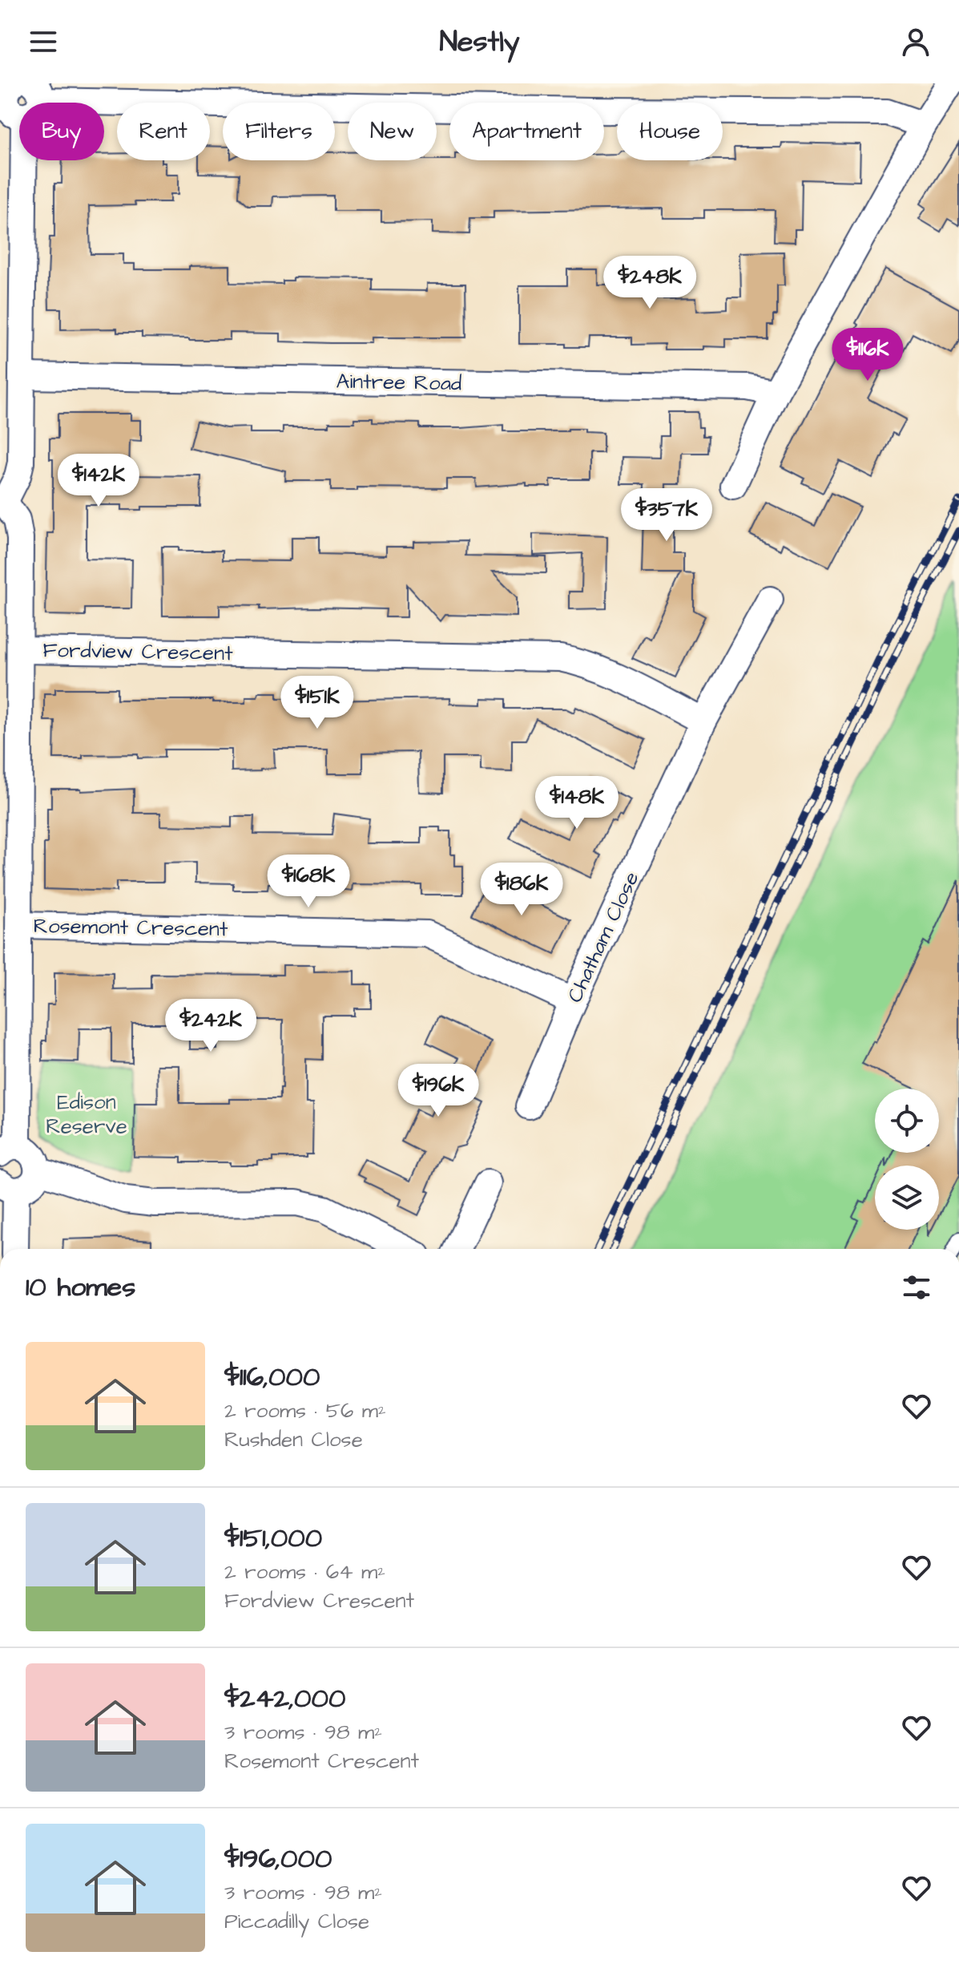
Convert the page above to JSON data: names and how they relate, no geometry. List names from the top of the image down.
{
  "streets": {
    "street": [
      "Aintree Road",
      "Fordview Crescent",
      "Rosemont Crescent",
      "Chatham Close"
    ]
  },
  "crossings": [
    ["Fordview Crescent", "Chatham Close"],
    ["Rosemont Crescent", "Chatham Close"]
  ],
  "parks": ["Edison Reserve"],
  "page": {
    "header": "Nestly",
    "chip": [
      "Buy",
      "Rent",
      "Filters",
      "New",
      "Apartment",
      "House"
    ],
    "price": [
      "$248K",
      "$116K",
      "$142K",
      "$357K",
      "$151K",
      "$148K",
      "$168K",
      "$186K",
      "$242K",
      "$196K"
    ],
    "heading": "10 homes",
    "list": [
      {
        "name": "$116,000",
        "note": "2 rooms · 56 m² · Rushden Close"
      },
      {
        "name": "$151,000",
        "note": "2 rooms · 64 m² · Fordview Crescent"
      },
      {
        "name": "$242,000",
        "note": "3 rooms · 98 m² · Rosemont Crescent"
      },
      {
        "name": "$196,000",
        "note": "3 rooms · 98 m² · Piccadilly Close"
      }
    ]
  }
}
